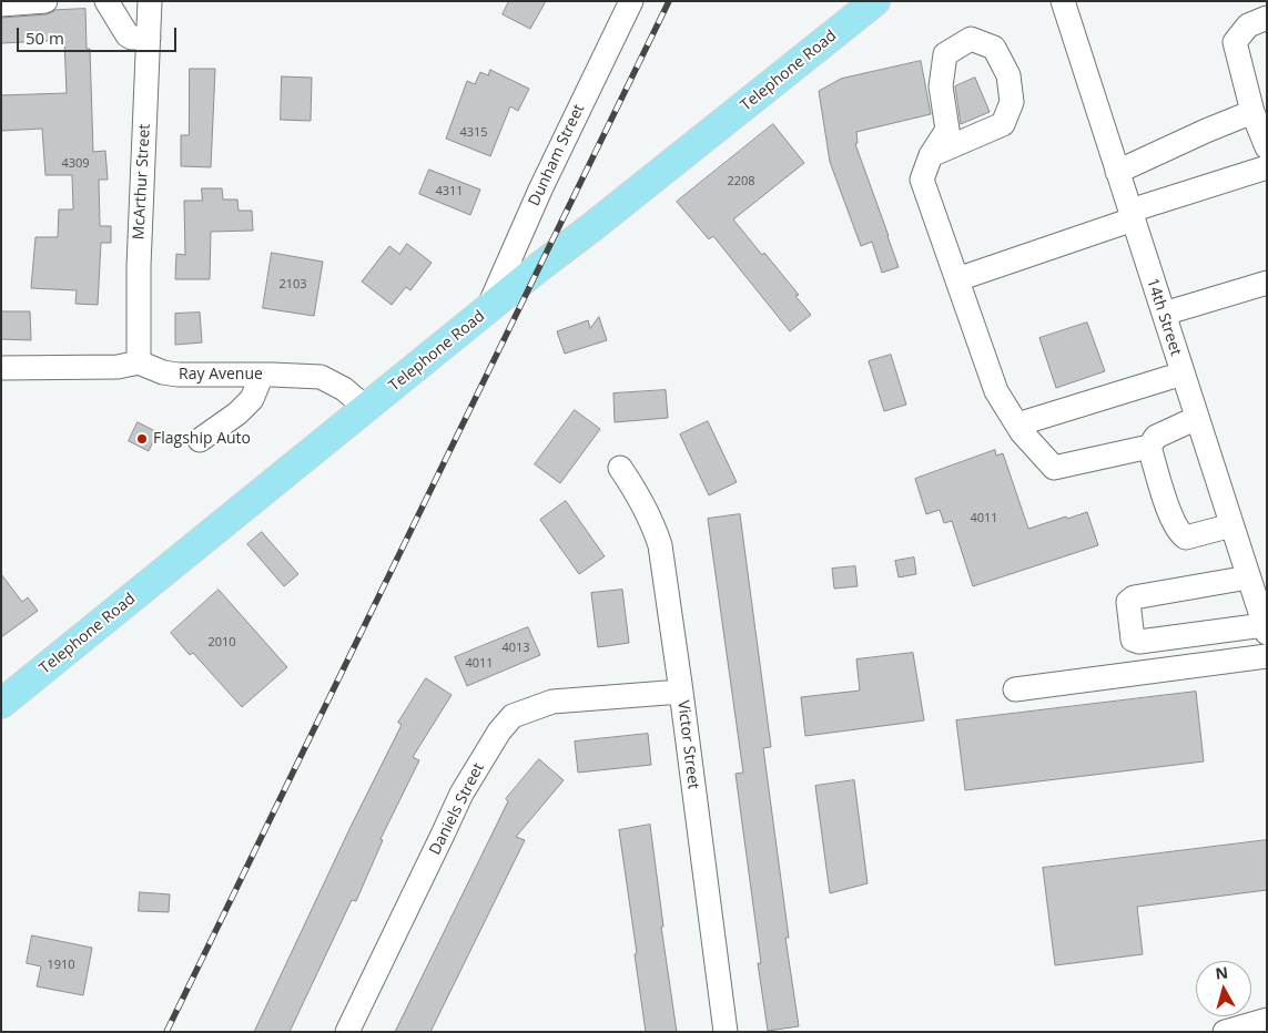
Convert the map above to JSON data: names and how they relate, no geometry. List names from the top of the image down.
{
  "streets": {
    "main road": ["Telephone Road"],
    "street": [
      "Dunham Street",
      "McArthur Street",
      "14th Street",
      "Ray Avenue",
      "Victor Street",
      "Daniels Street"
    ]
  },
  "crossings": [
    ["Telephone Road", "Dunham Street"],
    ["Telephone Road", "Ray Avenue"],
    ["McArthur Street", "Ray Avenue"],
    ["Victor Street", "Daniels Street"]
  ],
  "places": ["Flagship Auto"],
  "house_numbers": [
    "4315",
    "4309",
    "2208",
    "4311",
    "2103",
    "4011",
    "2010",
    "4013",
    "4011",
    "1910"
  ],
  "scale_bar": "50 m",
  "north": "top"
}
